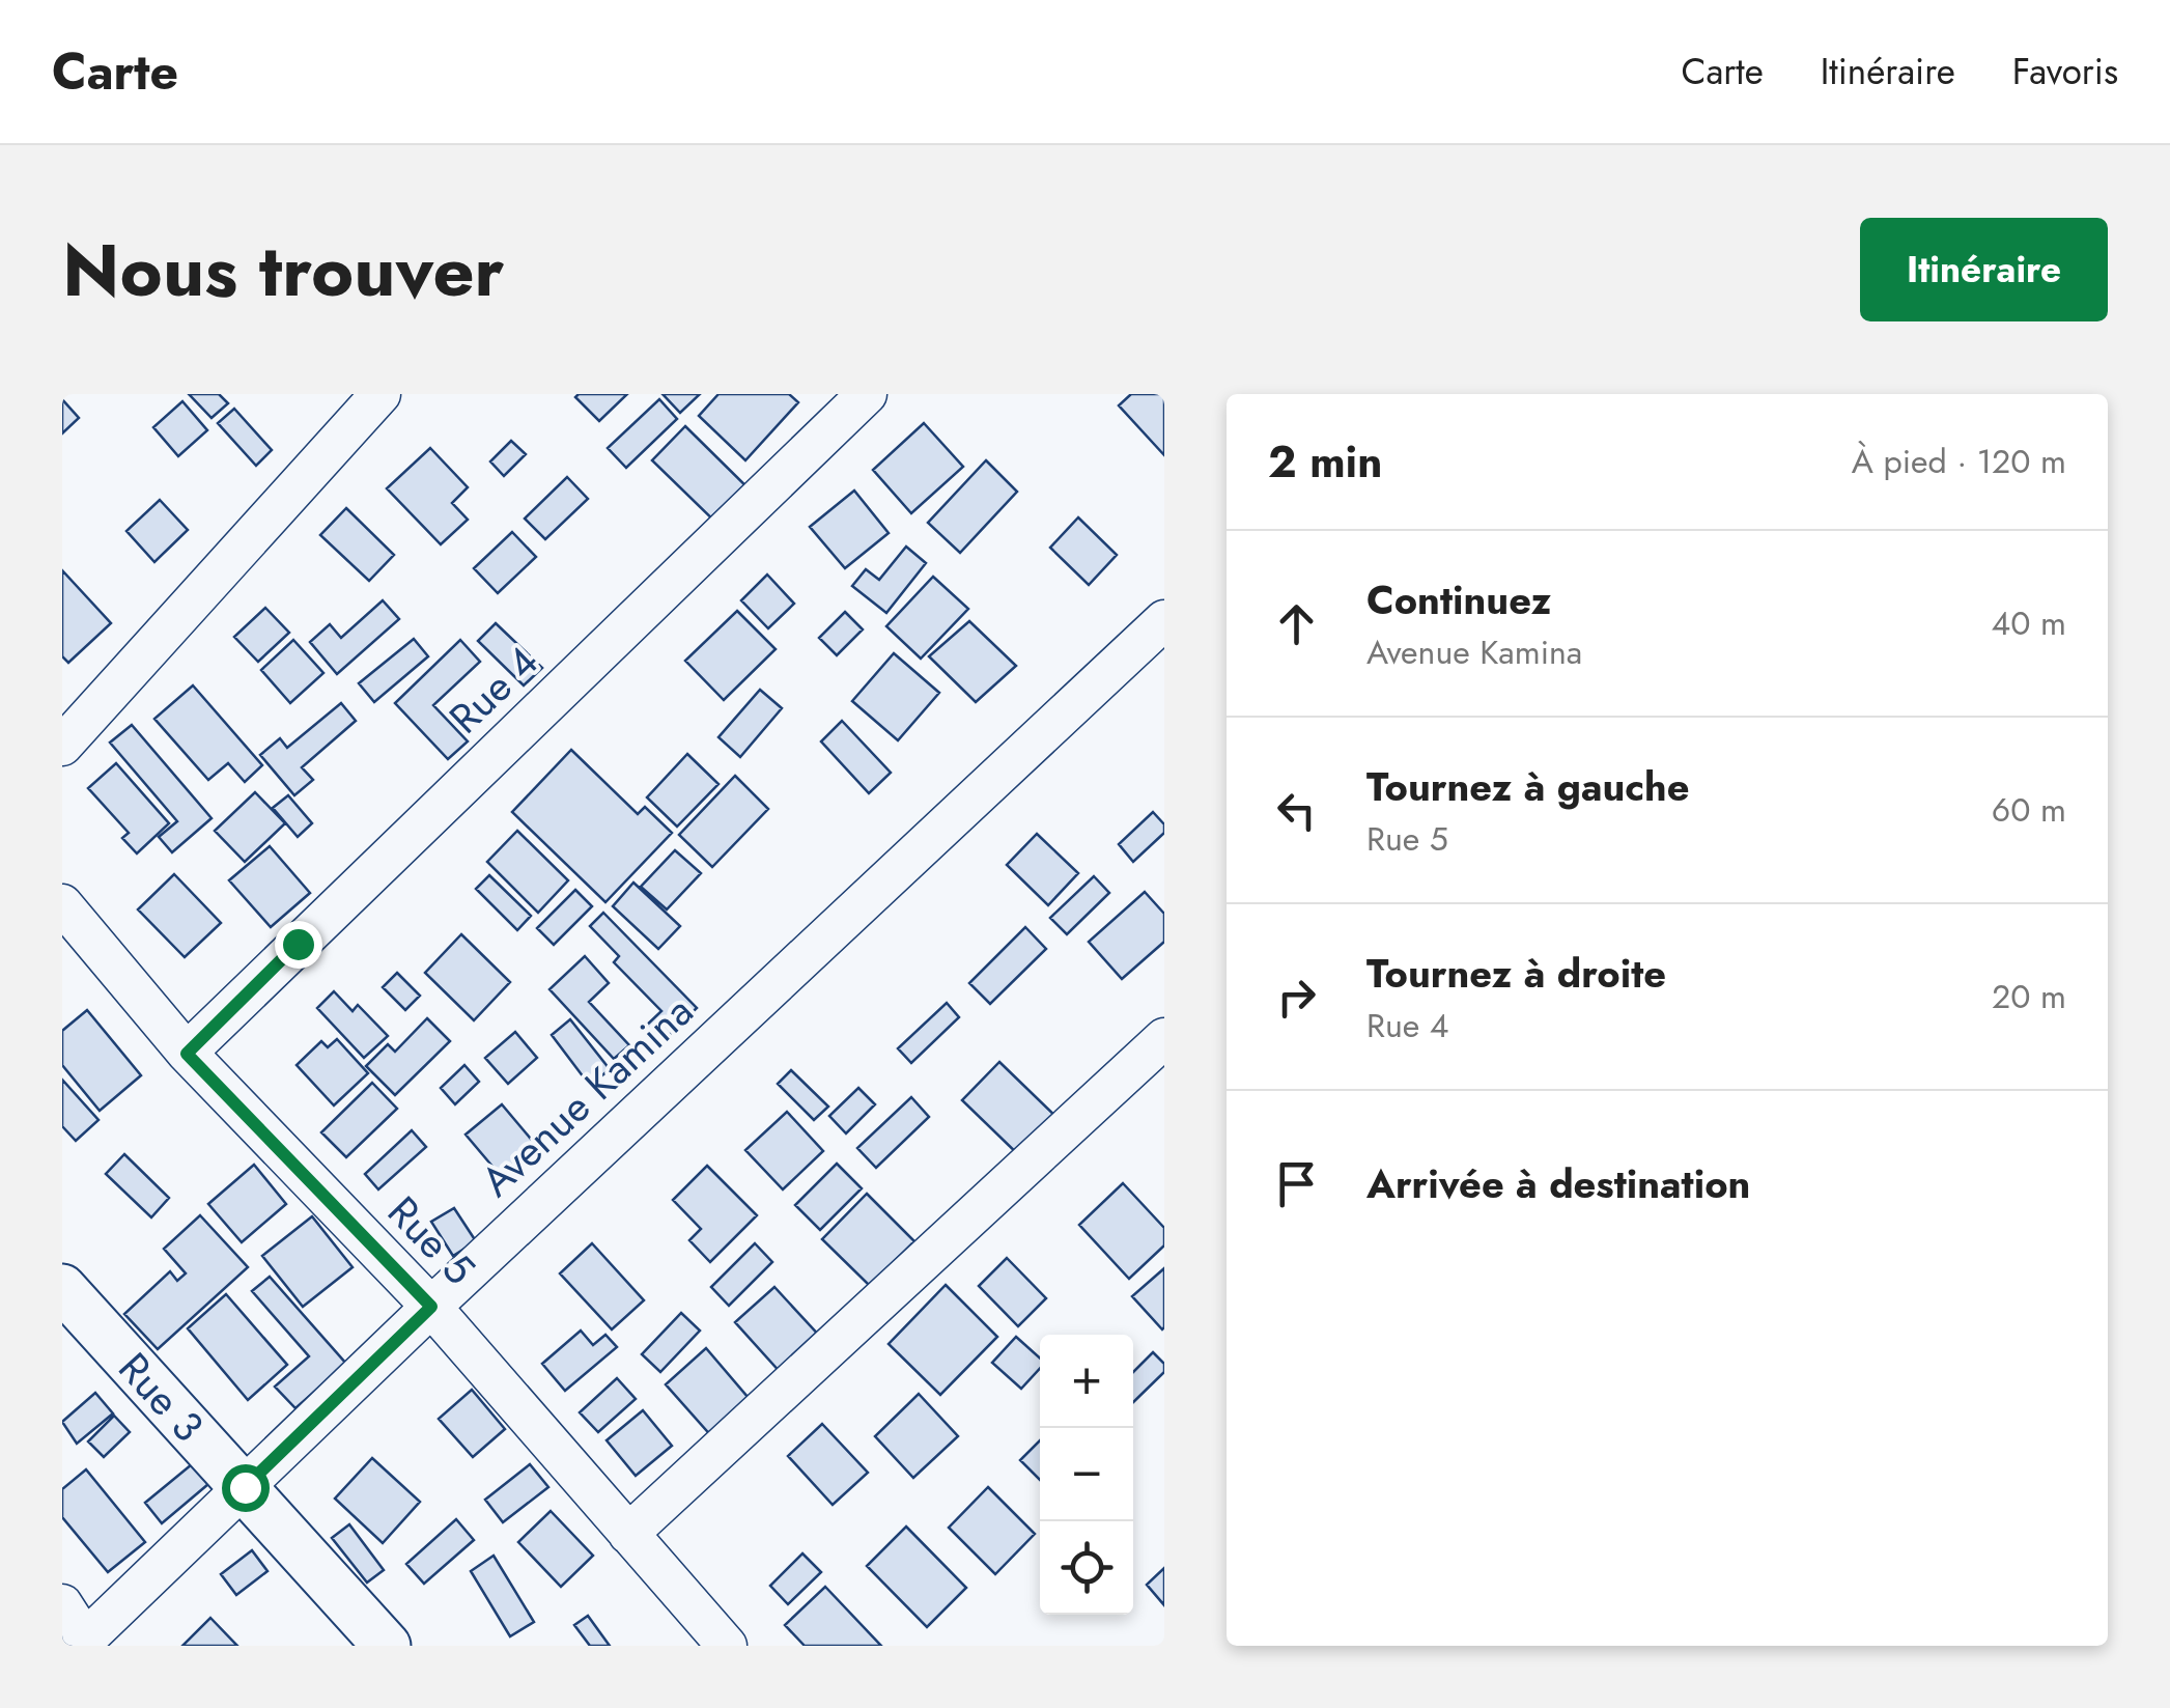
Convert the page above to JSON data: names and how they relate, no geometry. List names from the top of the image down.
{
  "streets": {
    "street": [
      "Rue 4",
      "Avenue Kamina",
      "Rue 5",
      "Rue 3"
    ]
  },
  "crossings": [
    ["Rue 4", "Rue 5"],
    ["Avenue Kamina", "Rue 5"],
    ["Avenue Kamina", "Rue 3"]
  ],
  "page": {
    "header": "Carte",
    "nav": ["Carte", "Itinéraire", "Favoris"],
    "title": "Nous trouver",
    "buttons": "Itinéraire",
    "heading": ["2 min", "À pied · 120 m"],
    "list": [
      ["Continuez", "Avenue Kamina", "40 m"],
      ["Tournez à gauche", "Rue 5", "60 m"],
      ["Tournez à droite", "Rue 4", "20 m"],
      "Arrivée à destination"
    ],
    "map_buttons": ["+", "−"]
  }
}
